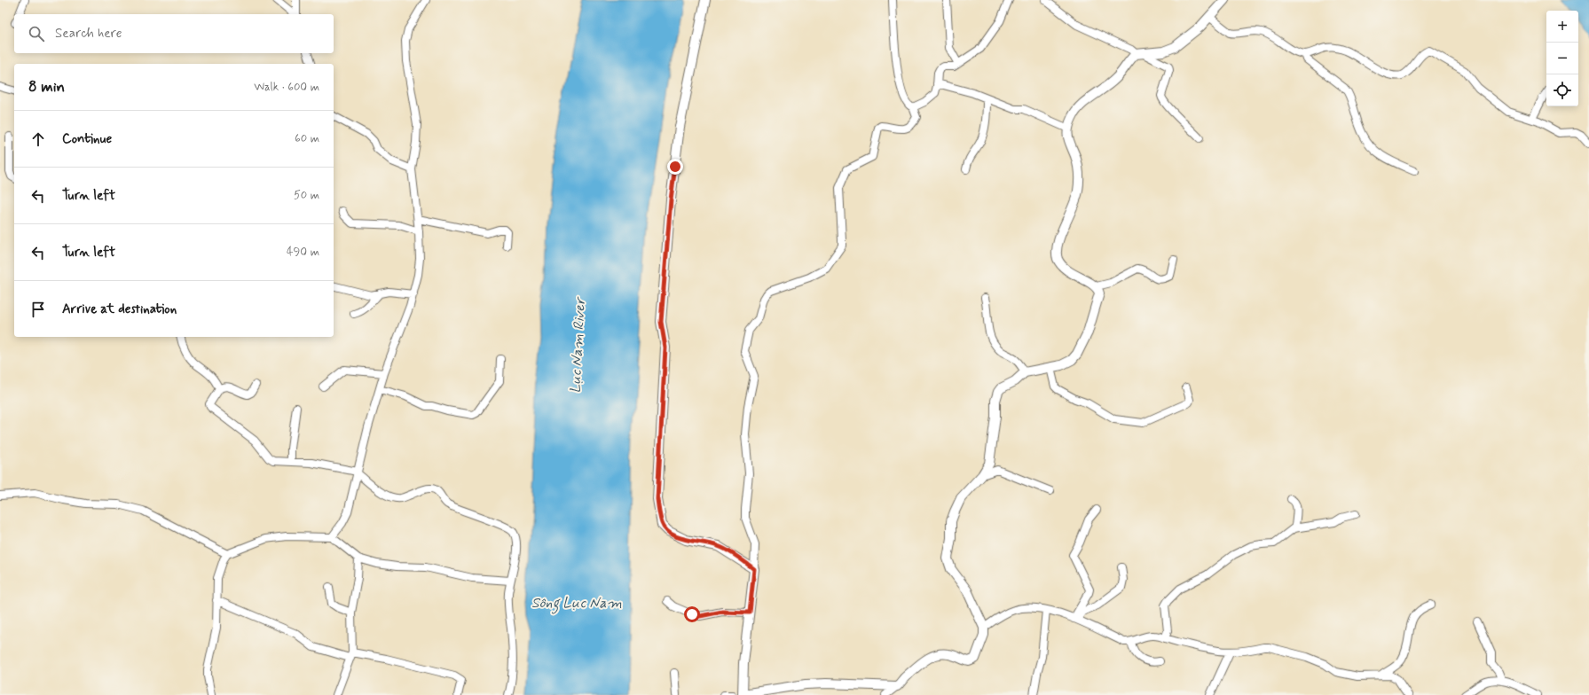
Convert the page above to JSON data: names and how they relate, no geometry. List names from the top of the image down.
{
  "water": ["Lục Nam River", "Sông Lục Nam"],
  "page": {
    "map_buttons": ["+", "−"],
    "search": "Search here",
    "heading": ["8 min", "Walk · 600 m"],
    "list": [
      ["Continue", "60 m"],
      ["Turn left", "50 m"],
      ["Turn left", "490 m"],
      "Arrive at destination"
    ]
  }
}
